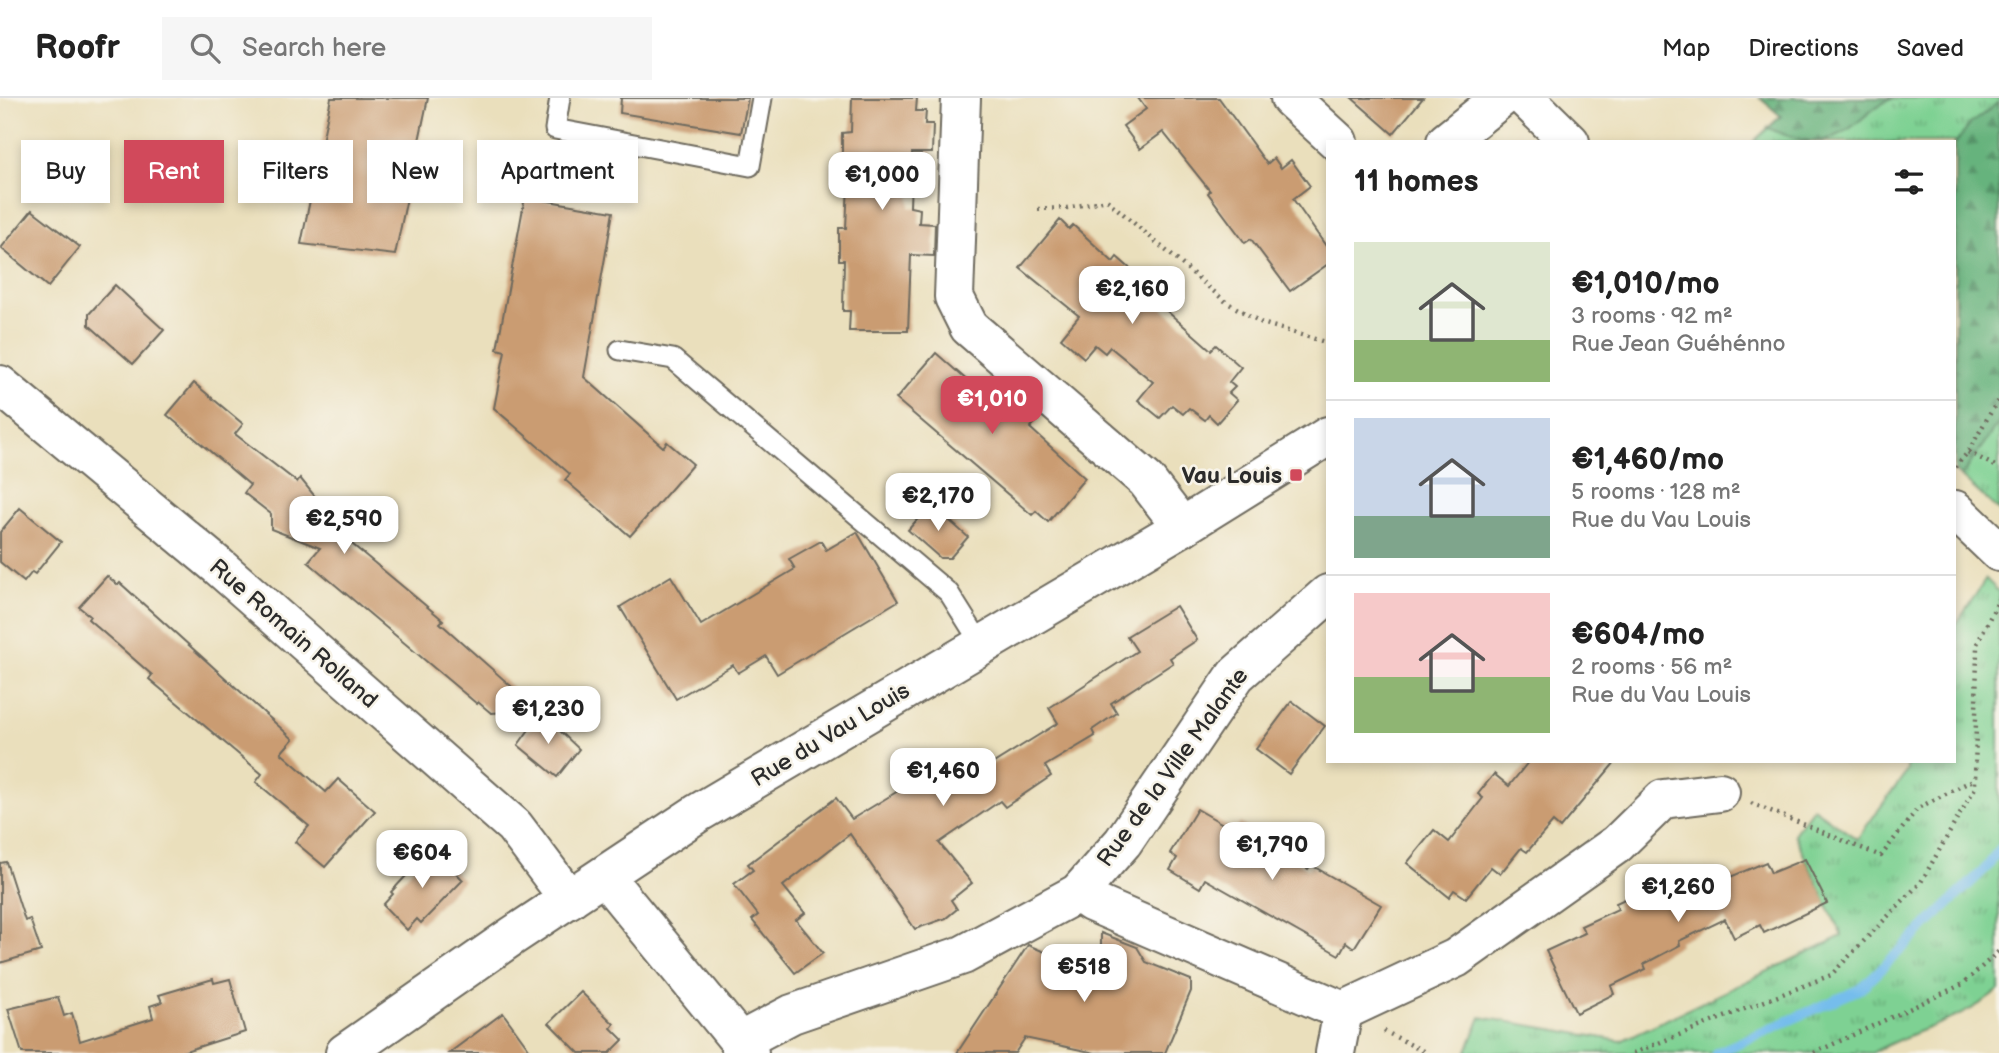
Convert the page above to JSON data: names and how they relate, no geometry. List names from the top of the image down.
{
  "streets": {
    "street": ["Rue Romain Rolland", "Rue du Vau Louis", "Rue de la Ville Malante"]
  },
  "crossings": [
    ["Rue Romain Rolland", "Rue du Vau Louis"]
  ],
  "places": {
    "transit": ["Vau Louis"]
  },
  "page": {
    "header": "Roofr",
    "search": "Search here",
    "nav": ["Map", "Directions", "Saved"],
    "chip": [
      "Buy",
      "Rent",
      "Filters",
      "New",
      "Apartment"
    ],
    "heading": "11 homes",
    "price": [
      "€1,000",
      "€2,160",
      "€1,010",
      "€2,170",
      "€2,590",
      "€1,230",
      "€1,460",
      "€1,790",
      "€604",
      "€1,260",
      "€518"
    ],
    "list": [
      {
        "name": "€1,010/mo",
        "note": "3 rooms · 92 m² · Rue Jean Guéhénno"
      },
      {
        "name": "€1,460/mo",
        "note": "5 rooms · 128 m² · Rue du Vau Louis"
      },
      {
        "name": "€604/mo",
        "note": "2 rooms · 56 m² · Rue du Vau Louis"
      }
    ]
  }
}
